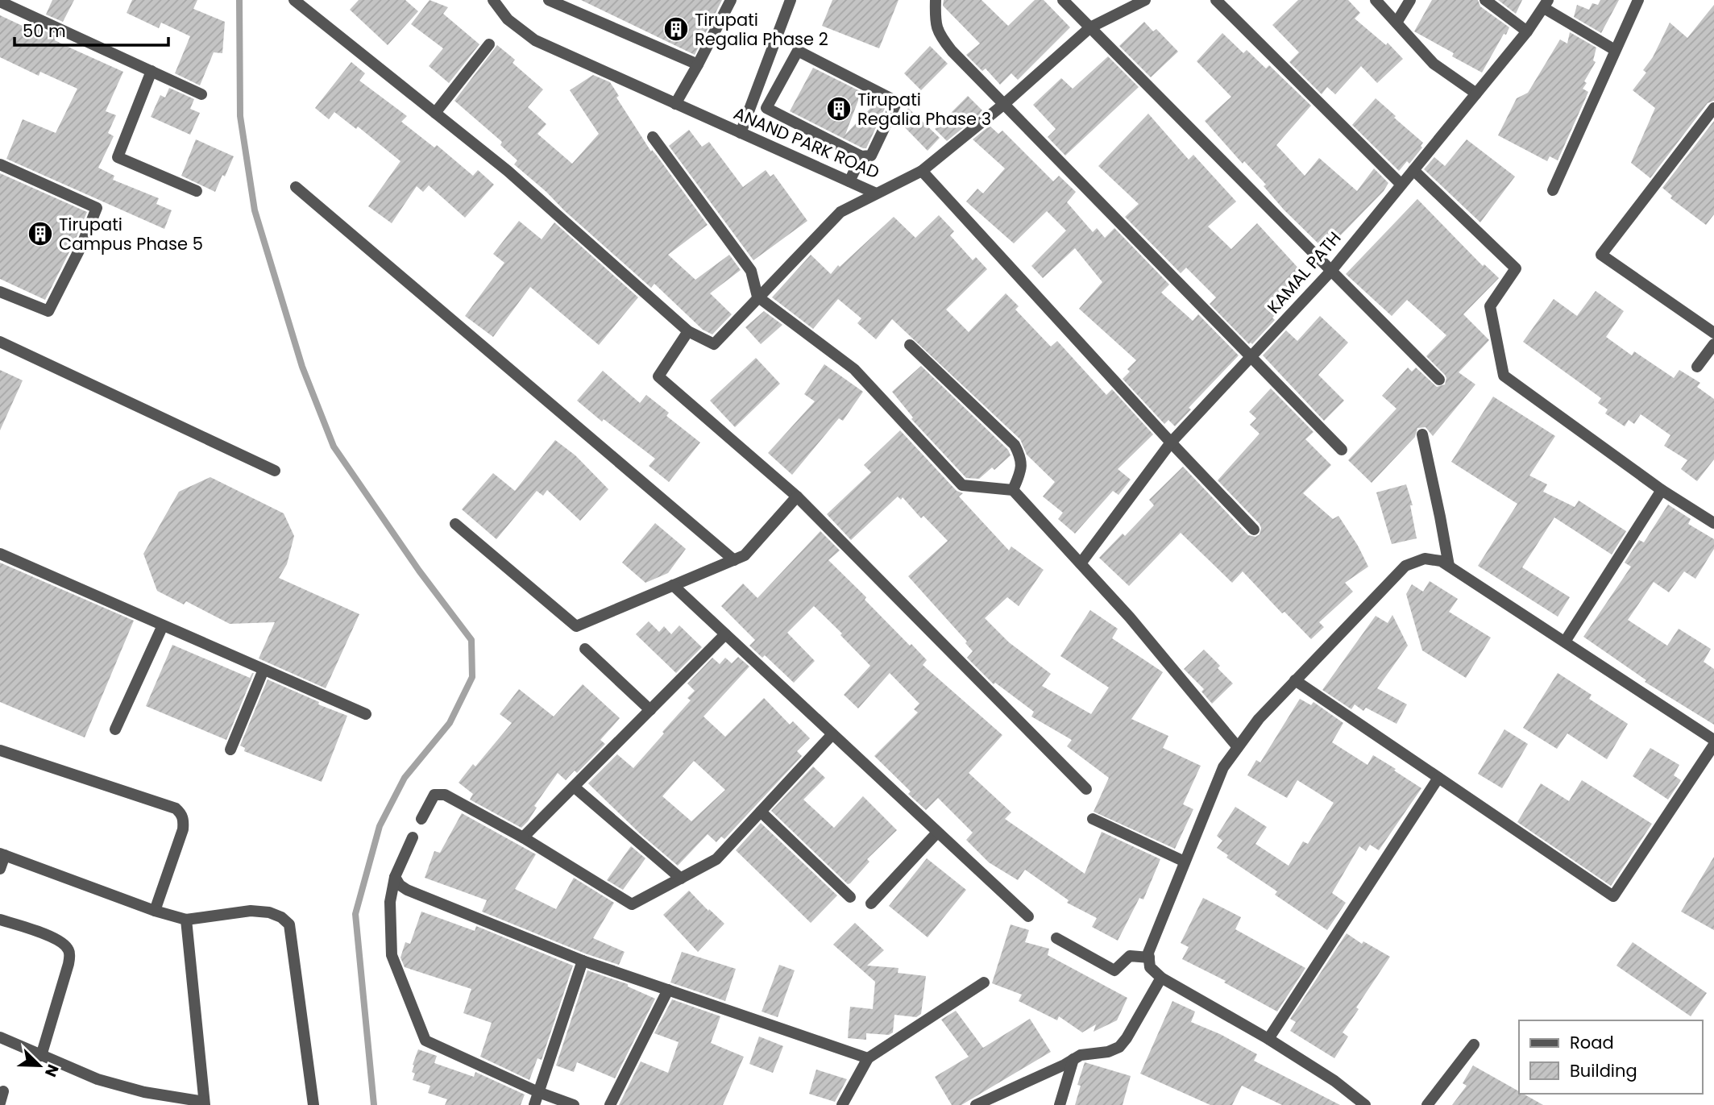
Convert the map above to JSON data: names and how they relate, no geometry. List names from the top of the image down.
{
  "streets": {
    "street": ["ANAND PARK ROAD", "KAMAL PATH"]
  },
  "places": {
    "building": ["Tirupati Regalia Phase 2", "Tirupati Regalia Phase 3", "Tirupati Campus Phase 5"]
  },
  "legend": ["Road", "Building"],
  "scale_bar": "50 m",
  "north": "bottom right"
}
